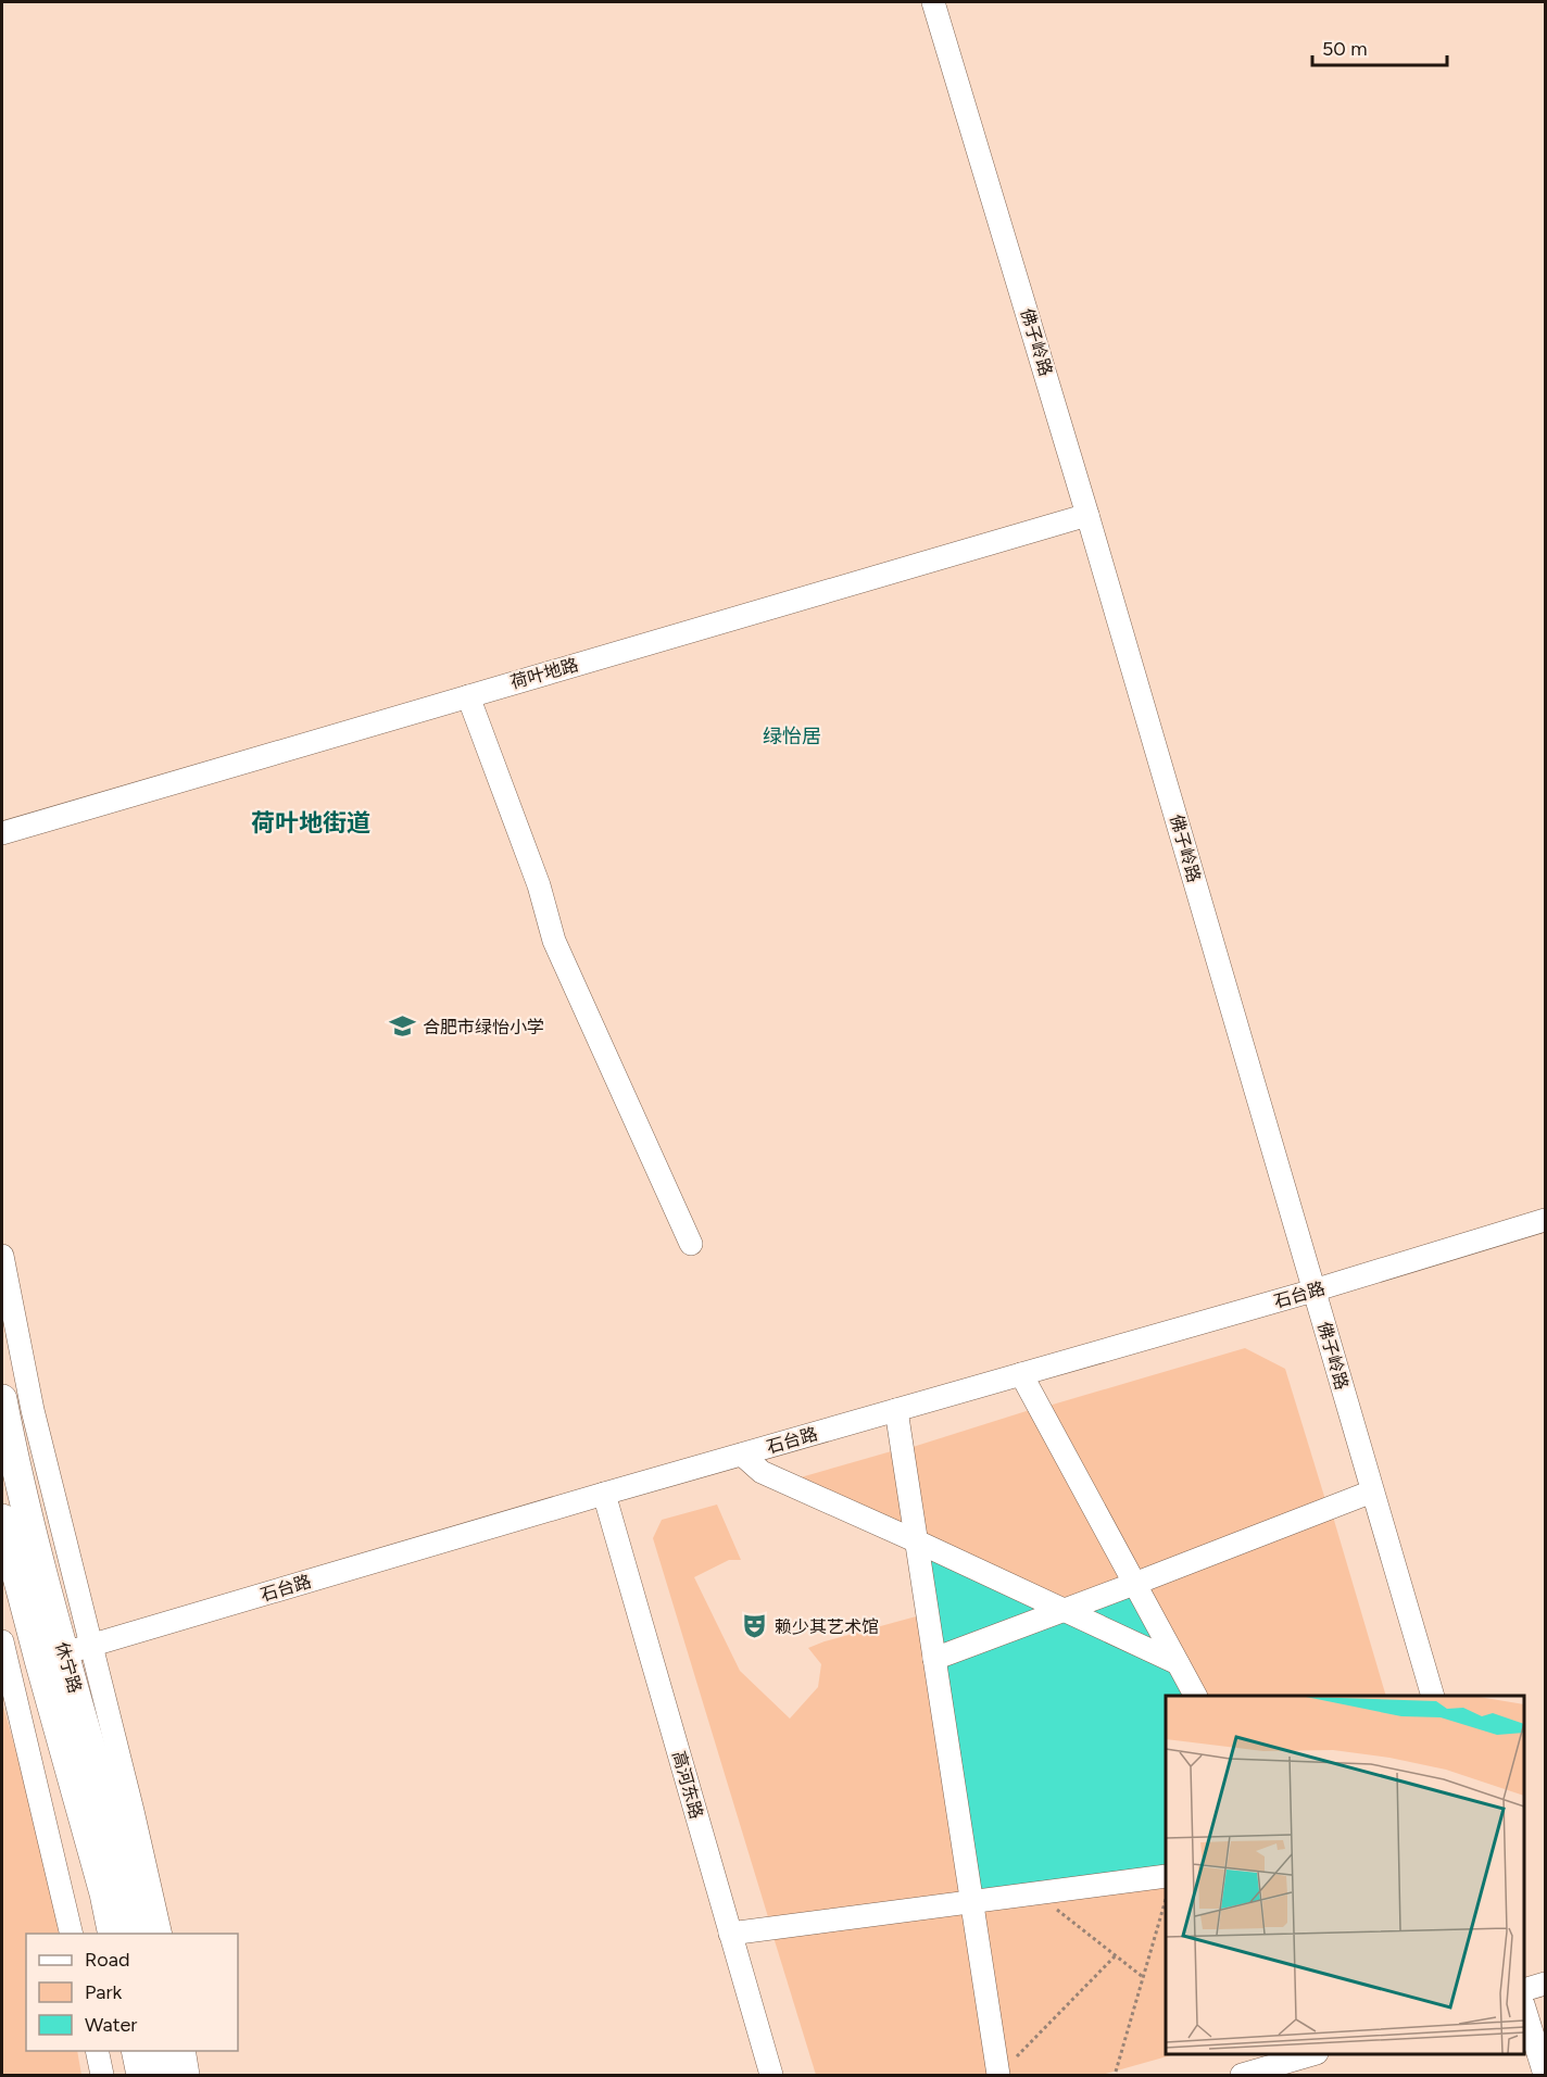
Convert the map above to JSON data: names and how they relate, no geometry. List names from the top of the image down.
{
  "streets": {
    "main road": ["休宁路"],
    "street": [
      "佛子岭路",
      "荷叶地路",
      "石台路",
      "高河东路"
    ]
  },
  "crossings": [
    ["佛子岭路", "荷叶地路"],
    ["佛子岭路", "石台路"],
    ["石台路", "休宁路"],
    ["石台路", "高河东路"]
  ],
  "districts": ["绿怡居", "荷叶地街道"],
  "places": {
    "school or university": ["合肥市绿怡小学"],
    "theatre": ["赖少其艺术馆"]
  },
  "legend": ["Road", "Park", "Water"],
  "scale_bar": "50 m"
}
